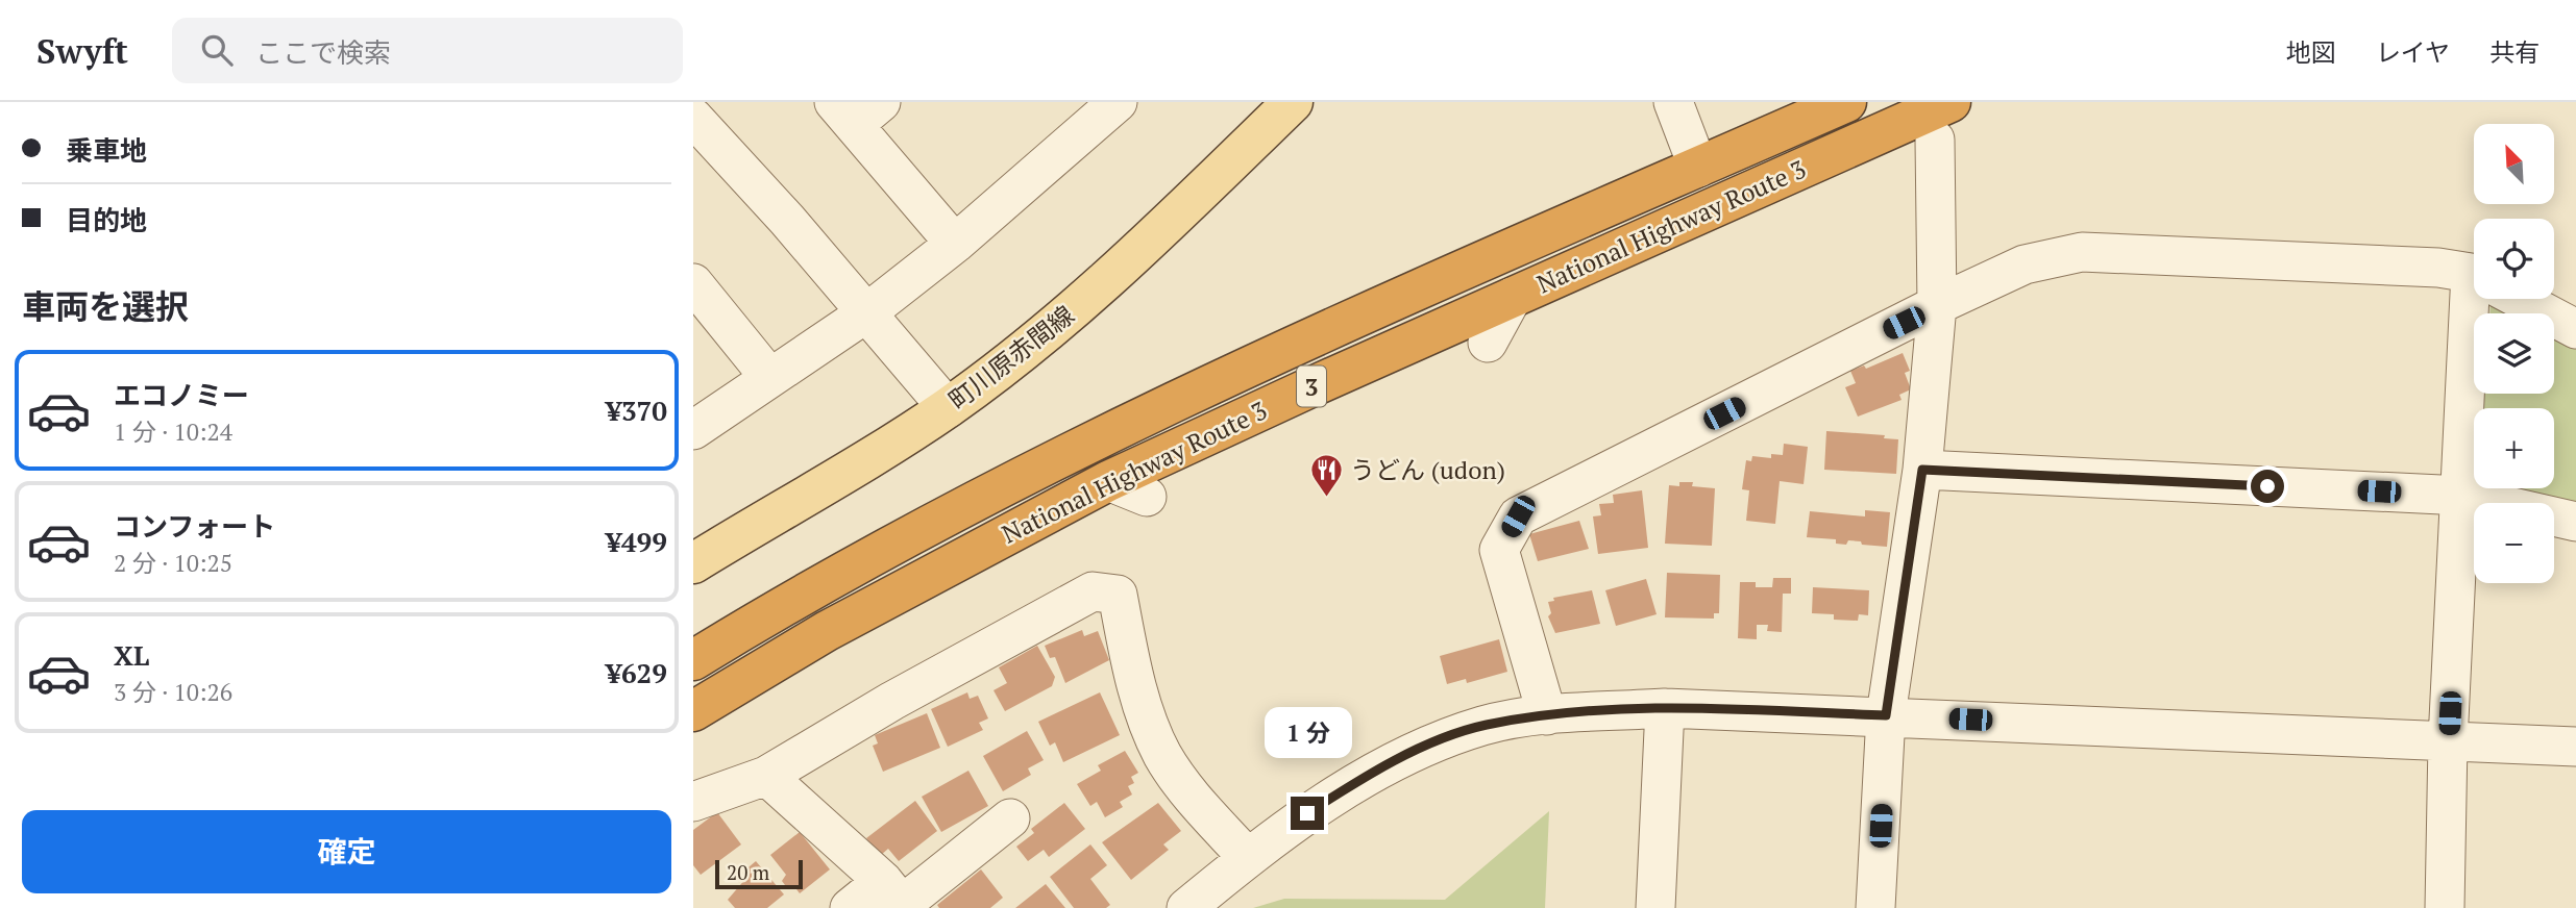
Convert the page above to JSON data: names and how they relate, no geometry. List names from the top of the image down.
{
  "streets": {
    "highway": ["National Highway Route 3", "3"],
    "main road": ["町川原赤間線"]
  },
  "places": {
    "restaurant": ["うどん (udon)"]
  },
  "scale_bar": "20 m",
  "north": "top left",
  "page": {
    "header": "Swyft",
    "search": "ここで検索",
    "nav": ["地図", "レイヤ", "共有"],
    "banner": ["乗車地", "目的地"],
    "map_buttons": ["+", "−"],
    "heading": "車両を選択",
    "list": [
      {
        "name": "エコノミー",
        "note": "1 分 · 10:24",
        "value": "¥370"
      },
      {
        "name": "コンフォート",
        "note": "2 分 · 10:25",
        "value": "¥499"
      },
      {
        "name": "XL",
        "note": "3 分 · 10:26",
        "value": "¥629"
      }
    ],
    "bubble": "1 分",
    "buttons": "確定",
    "scale": "20 m"
  }
}
